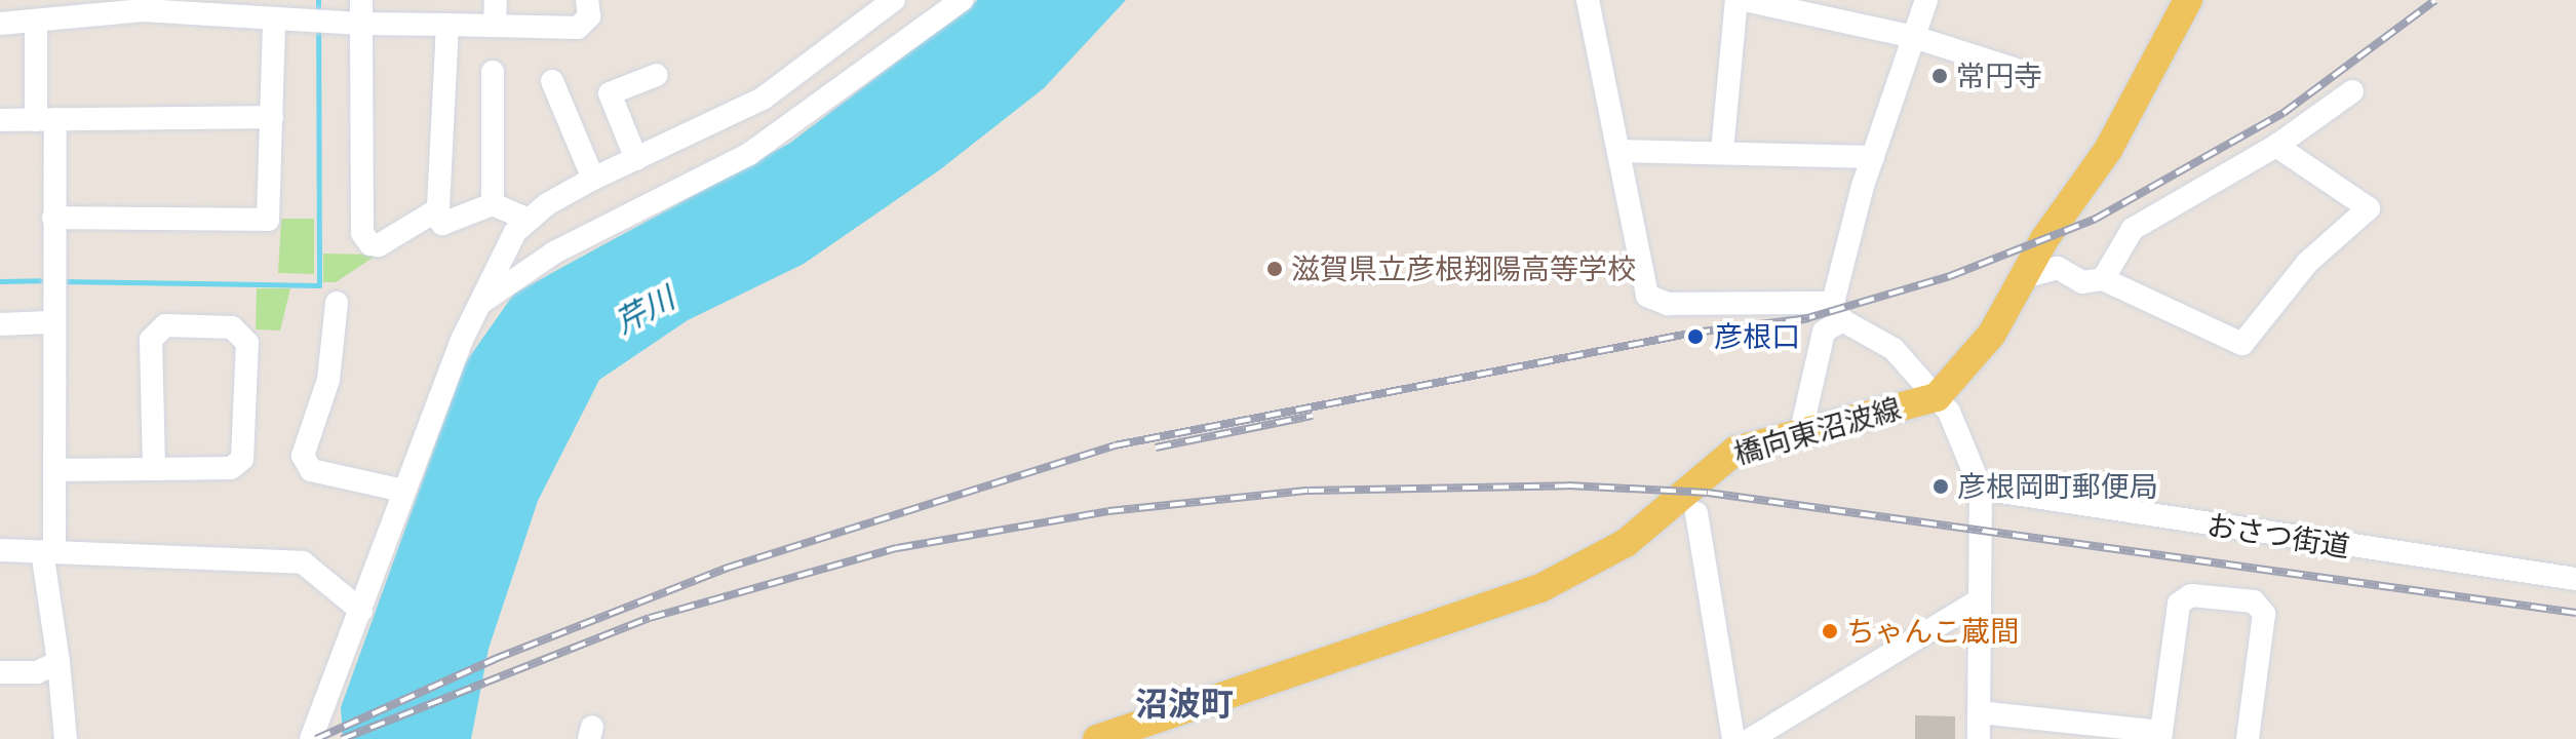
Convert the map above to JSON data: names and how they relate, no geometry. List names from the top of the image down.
{
  "streets": {
    "main road": ["橋向東沼波線"],
    "street": ["おさつ街道"]
  },
  "districts": ["沼波町"],
  "water": ["芹川"],
  "places": [
    "常円寺",
    "滋賀県立彦根翔陽高等学校",
    "彦根口",
    "彦根岡町郵便局",
    "ちゃんこ蔵間"
  ]
}
